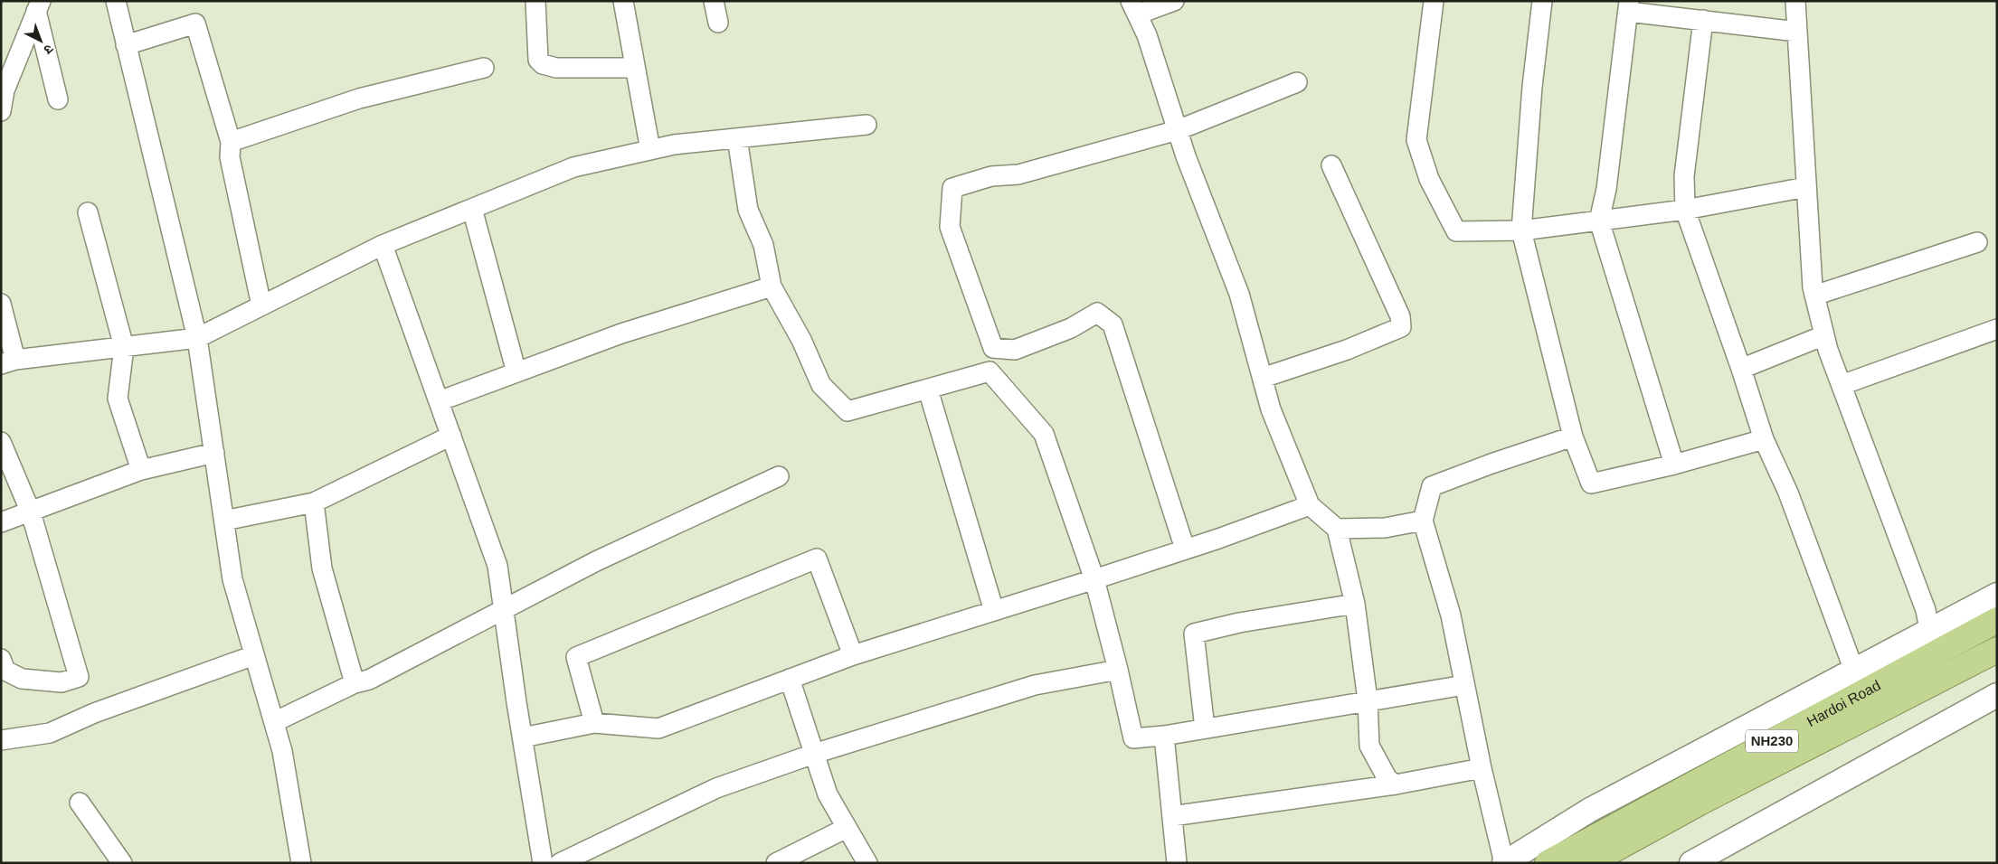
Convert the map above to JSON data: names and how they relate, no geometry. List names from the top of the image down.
{
  "streets": {
    "highway": ["Hardoi Road", "NH230"]
  },
  "north": "bottom right"
}
